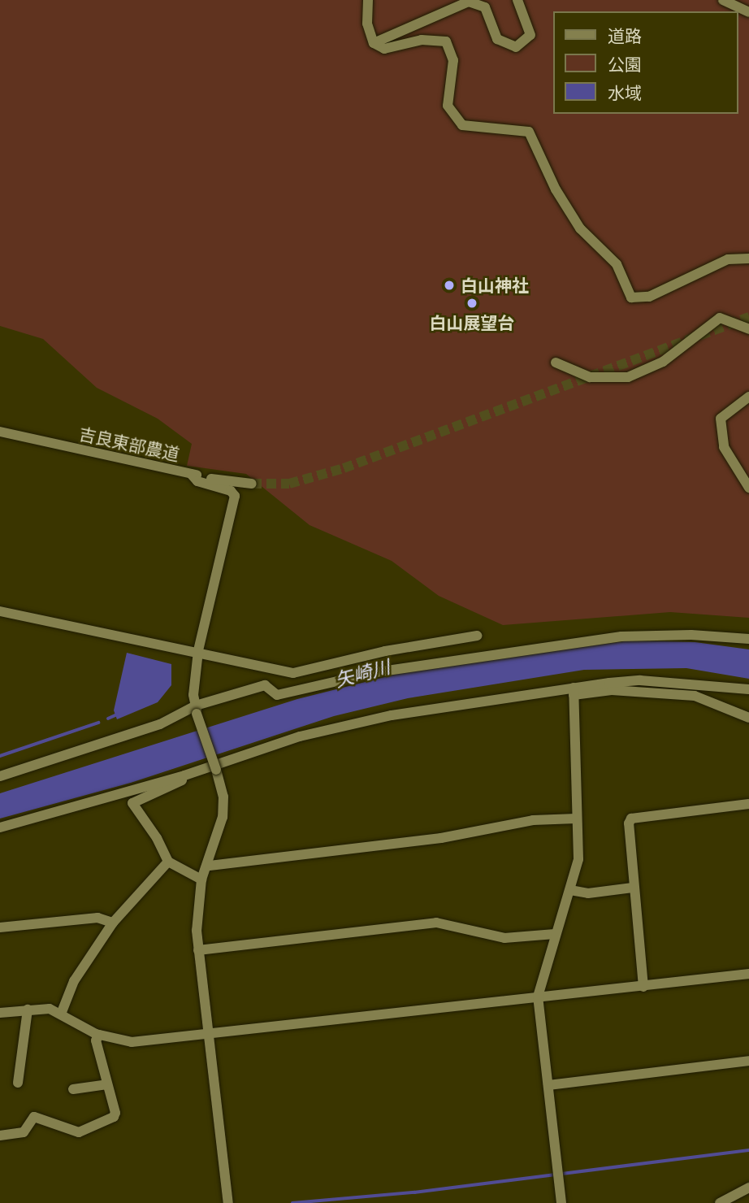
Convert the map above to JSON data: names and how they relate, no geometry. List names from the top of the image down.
{
  "streets": {
    "street": ["吉良東部農道"]
  },
  "water": ["矢崎川"],
  "places": ["白山神社", "白山展望台"],
  "legend": ["道路", "公園", "水域"]
}
